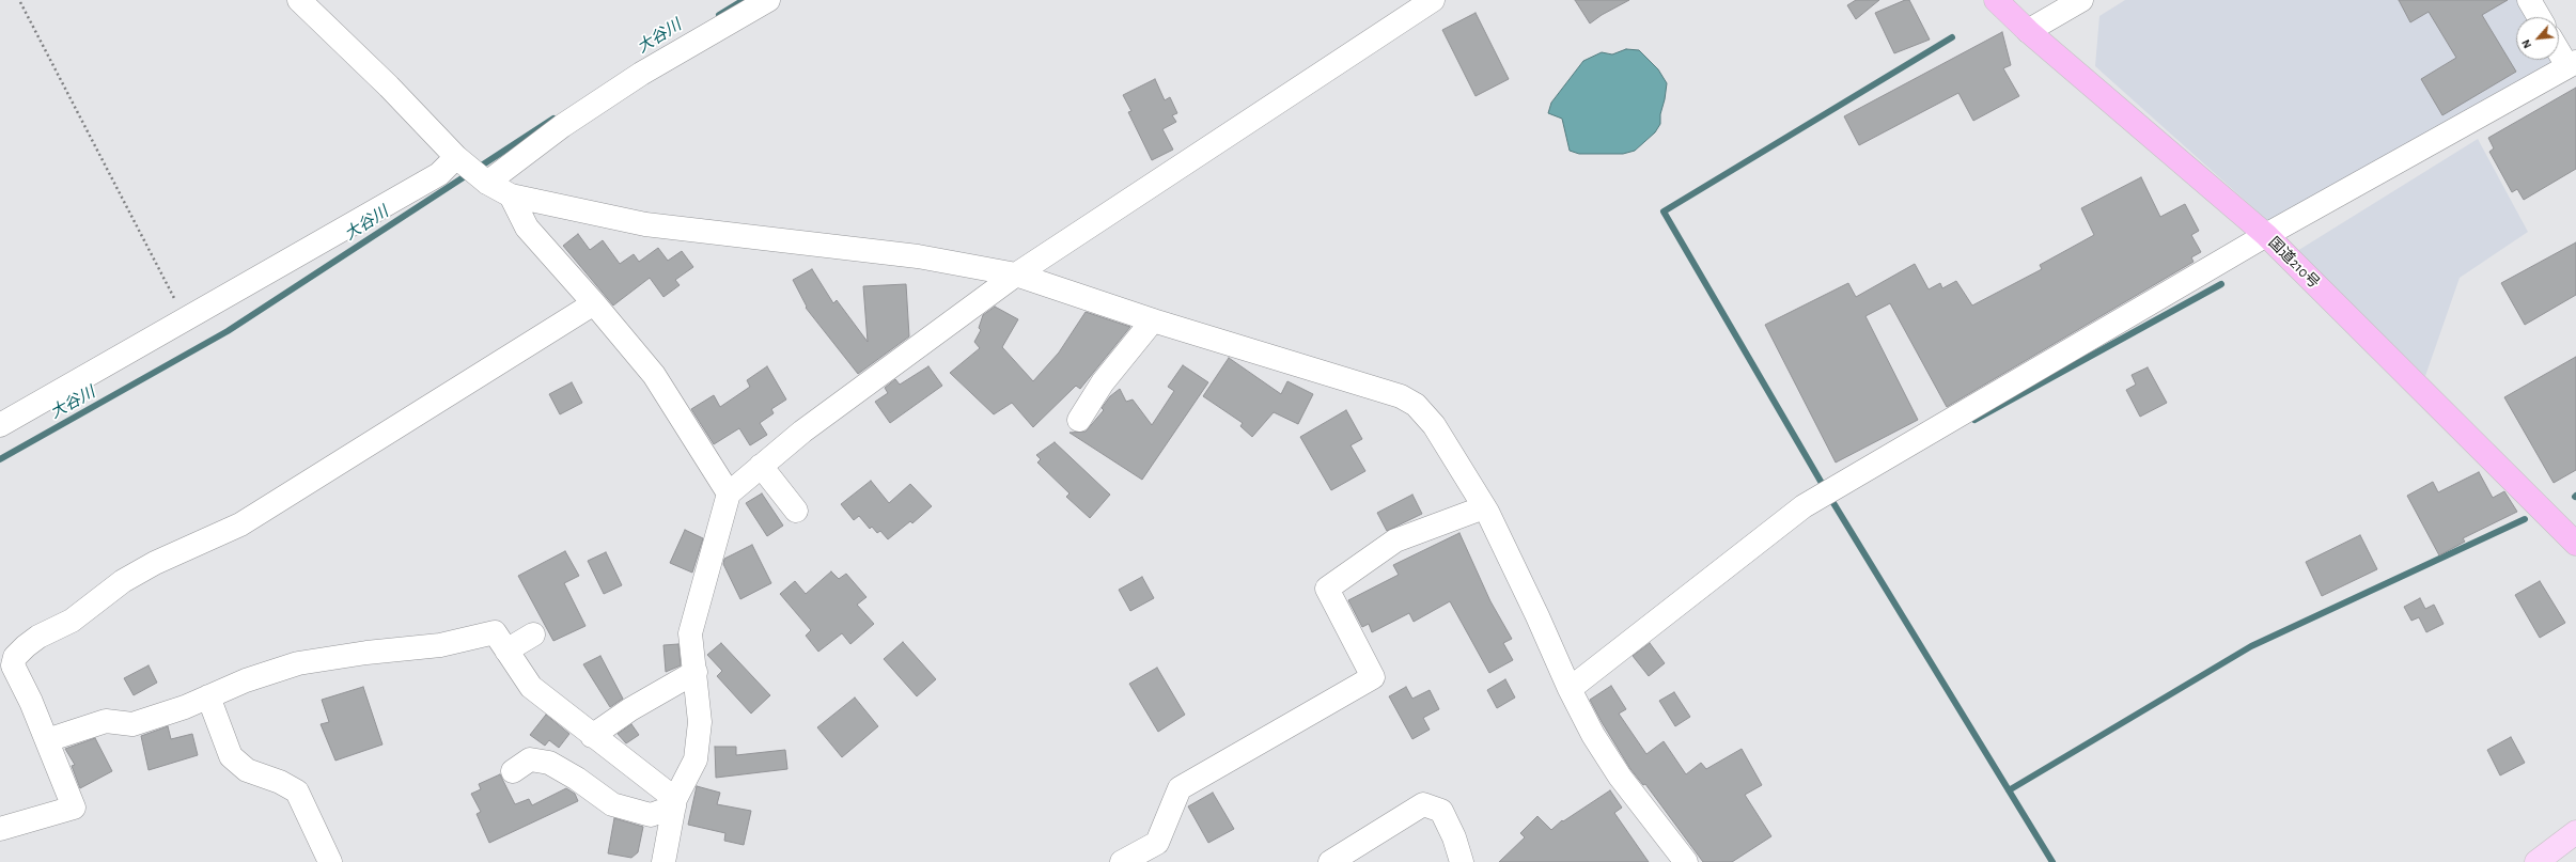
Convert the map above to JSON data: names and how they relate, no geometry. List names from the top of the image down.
{
  "streets": {
    "highway": ["国道210号"]
  },
  "water": ["大谷川"],
  "north": "bottom left"
}
